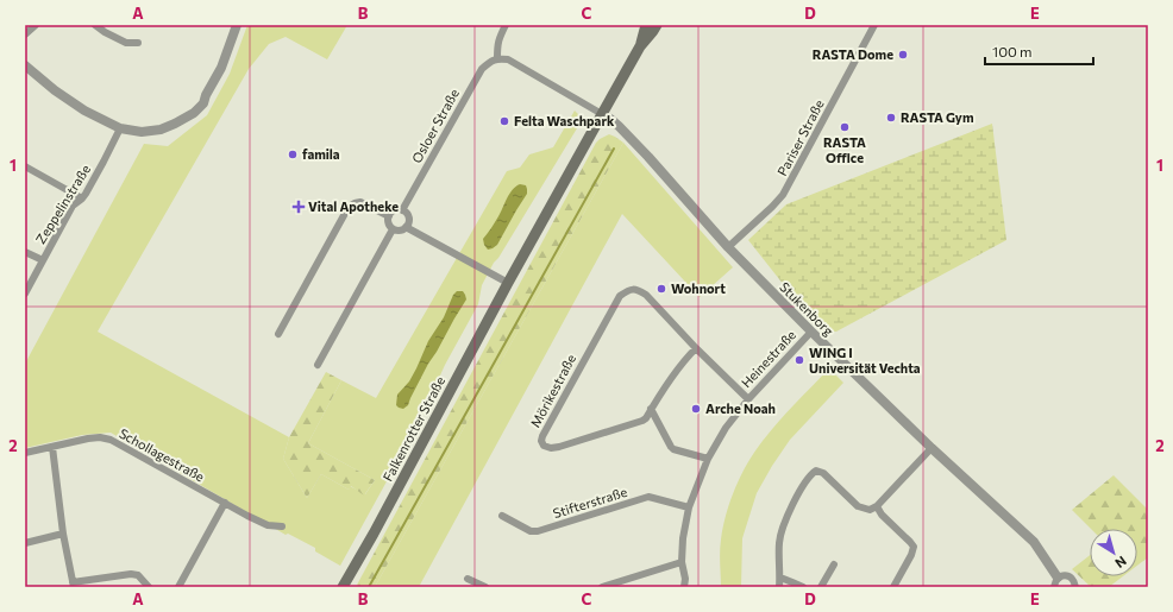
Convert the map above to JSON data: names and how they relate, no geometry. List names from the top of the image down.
{
  "streets": {
    "main road": ["Falkenrotter Straße"],
    "street": [
      "Osloer Straße",
      "Pariser Straße",
      "Zeppelinstraße",
      "Stukenborg",
      "Heinestraße",
      "Mörikestraße",
      "Schollagestraße",
      "Stifterstraße"
    ]
  },
  "crossings": [
    ["Pariser Straße", "Stukenborg"],
    ["Stukenborg", "Heinestraße"],
    ["Stukenborg", "Falkenrotter Straße"],
    ["Heinestraße", "Mörikestraße"],
    ["Heinestraße", "Stifterstraße"]
  ],
  "places": {
    "other": [
      "RASTA Dome",
      "RASTA Gym",
      "Felta Waschpark",
      "RASTA Office",
      "famila",
      "Wohnort",
      "WING I Universität Vechta",
      "Arche Noah"
    ],
    "health": ["Vital Apotheke"]
  },
  "scale_bar": "100 m",
  "north": "bottom right",
  "grid": {
    "columns": [
      "A",
      "B",
      "C",
      "D",
      "E"
    ],
    "rows": ["1", "2"]
  }
}
